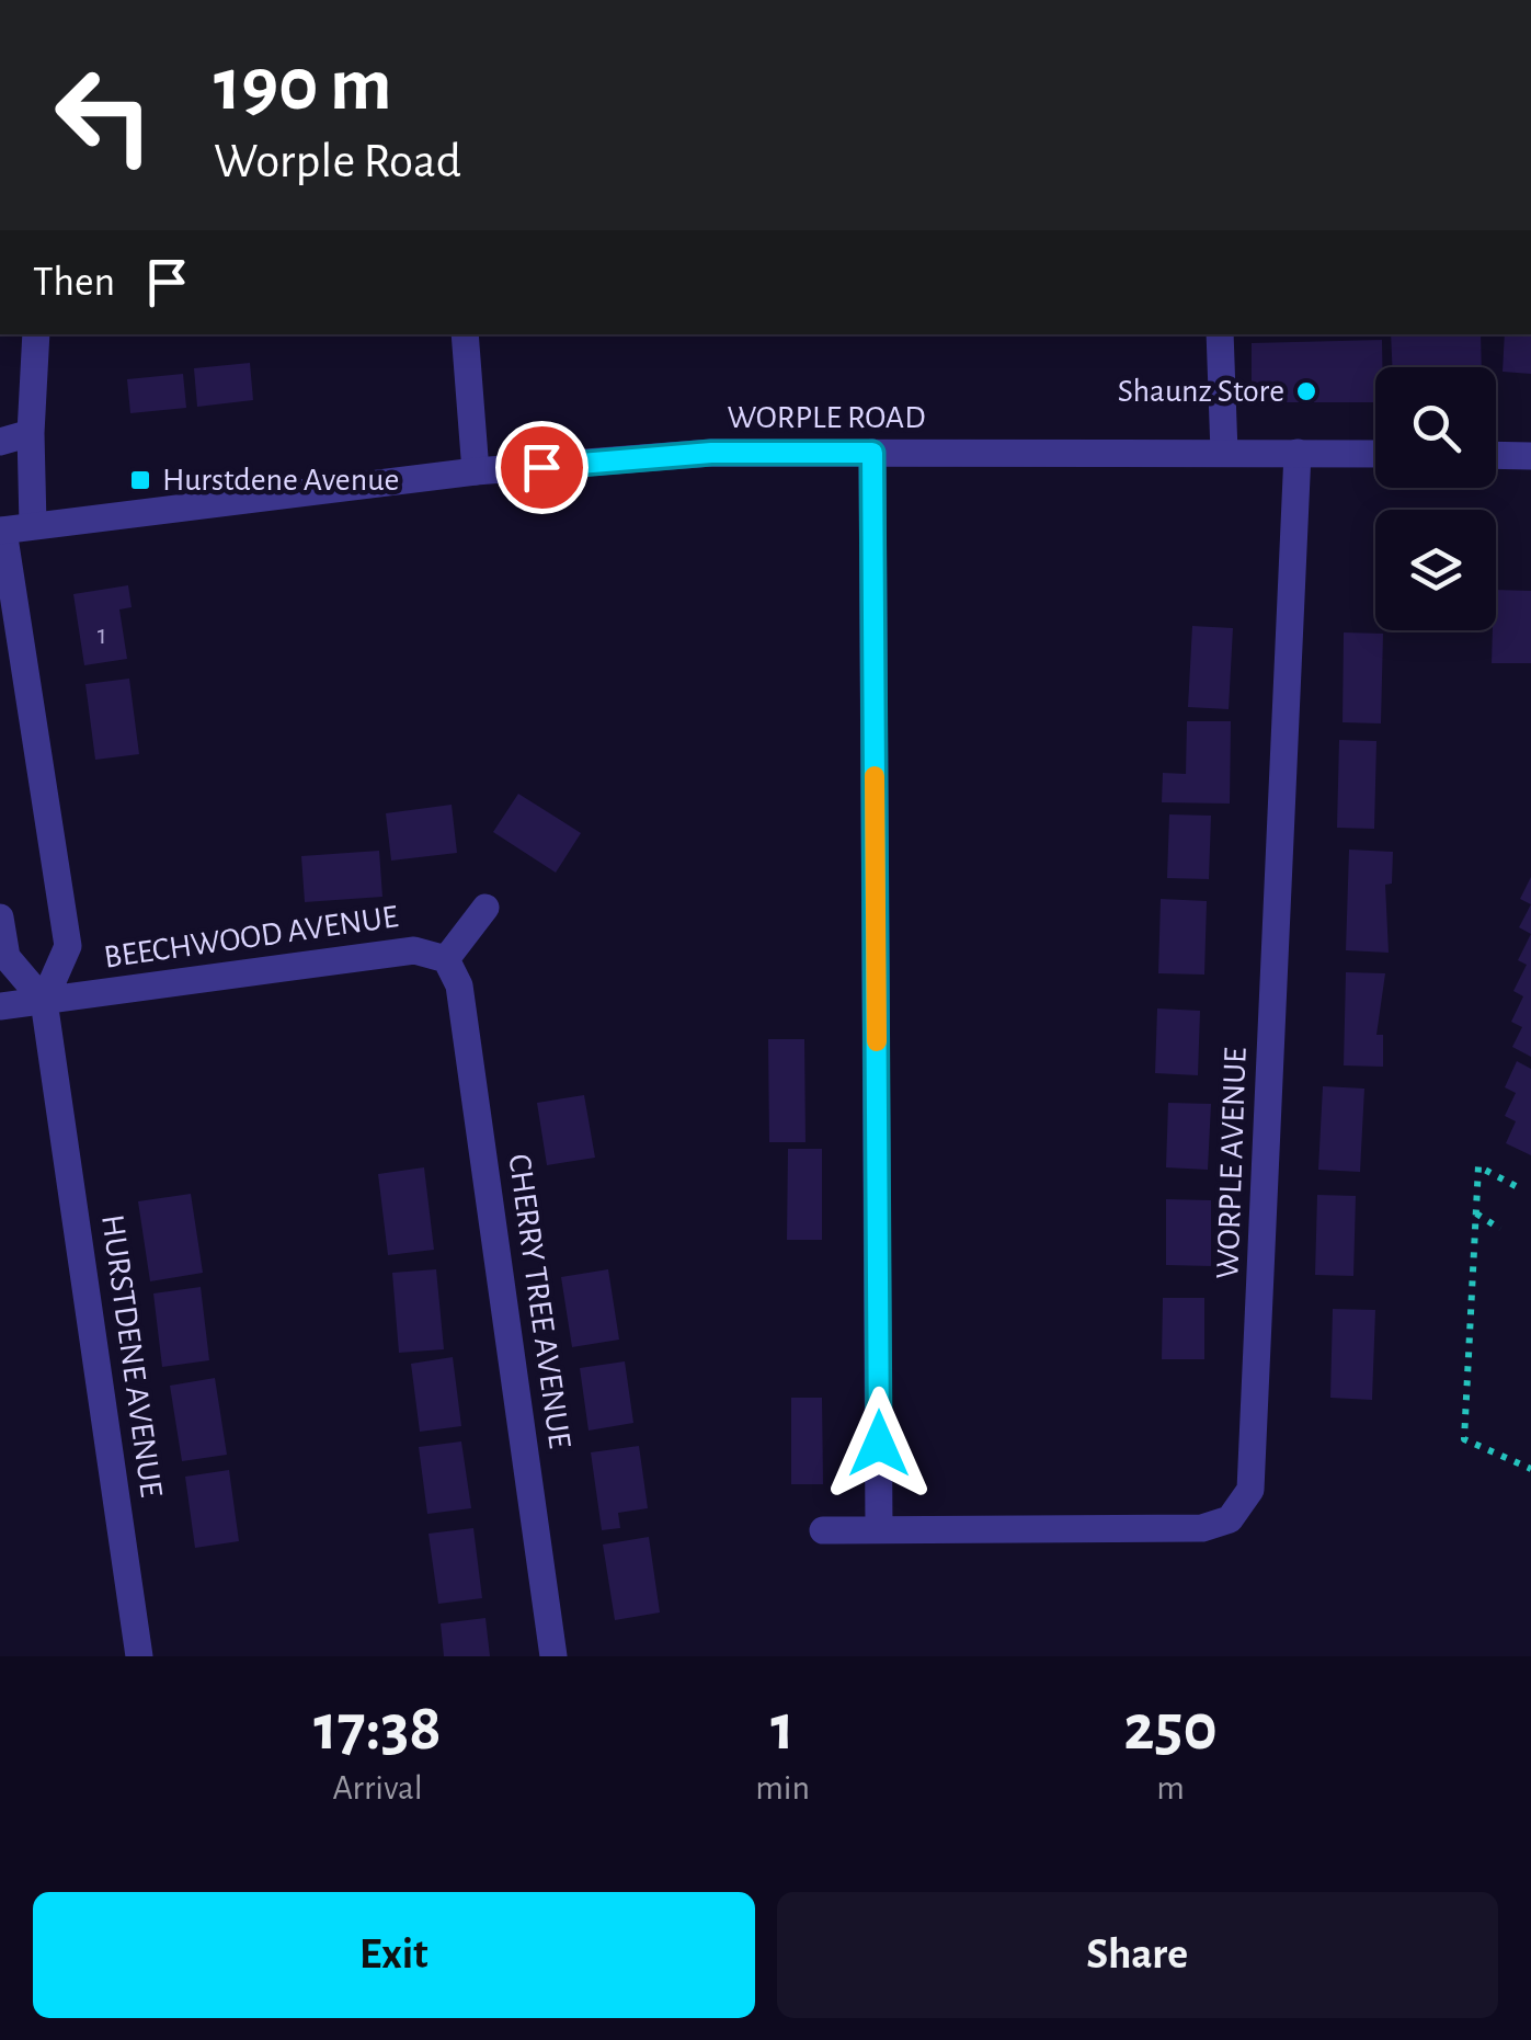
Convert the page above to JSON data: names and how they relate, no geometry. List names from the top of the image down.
{
  "streets": {
    "street": [
      "WORPLE ROAD",
      "BEECHWOOD AVENUE",
      "WORPLE AVENUE",
      "CHERRY TREE AVENUE",
      "HURSTDENE AVENUE"
    ]
  },
  "crossings": [
    ["WORPLE ROAD", "WORPLE AVENUE"],
    ["BEECHWOOD AVENUE", "CHERRY TREE AVENUE"],
    ["BEECHWOOD AVENUE", "HURSTDENE AVENUE"]
  ],
  "places": {
    "other": ["Shaunz Store"],
    "transit": ["Hurstdene Avenue"]
  },
  "house_numbers": ["1"],
  "page": {
    "turn": ["190 m", "Worple Road"],
    "then": "Then",
    "eta": [
      "17:38",
      "Arrival",
      "1",
      "min",
      "250",
      "m"
    ],
    "buttons": ["Exit", "Share"]
  }
}
